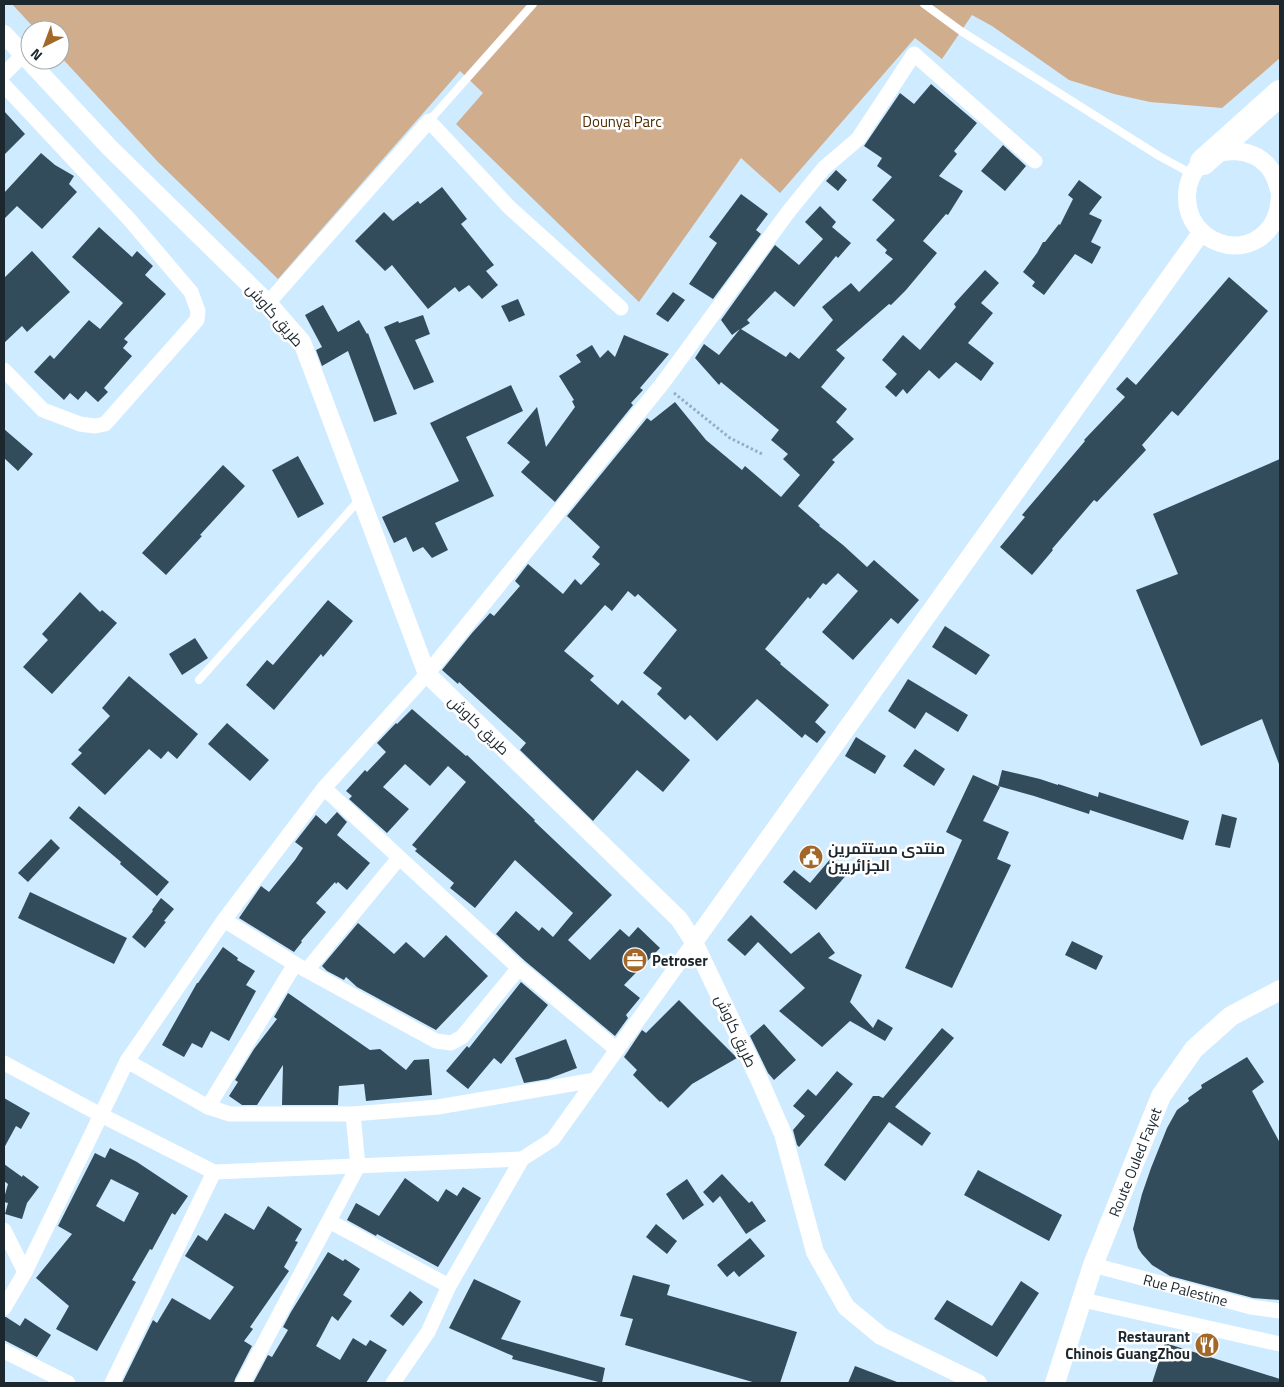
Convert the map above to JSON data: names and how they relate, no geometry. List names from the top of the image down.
{
  "streets": {
    "main road": ["Route Ouled Fayet"],
    "street": ["طريق كاوش", "Rue Palestine"]
  },
  "crossings": [
    ["Route Ouled Fayet", "Rue Palestine"]
  ],
  "parks": ["Dounya Parc"],
  "places": {
    "public building": ["منتدى مستتمرين الجزائريين"],
    "office": ["Petroser"],
    "restaurant": ["Restaurant Chinois GuangZhou"]
  },
  "north": "bottom left"
}
